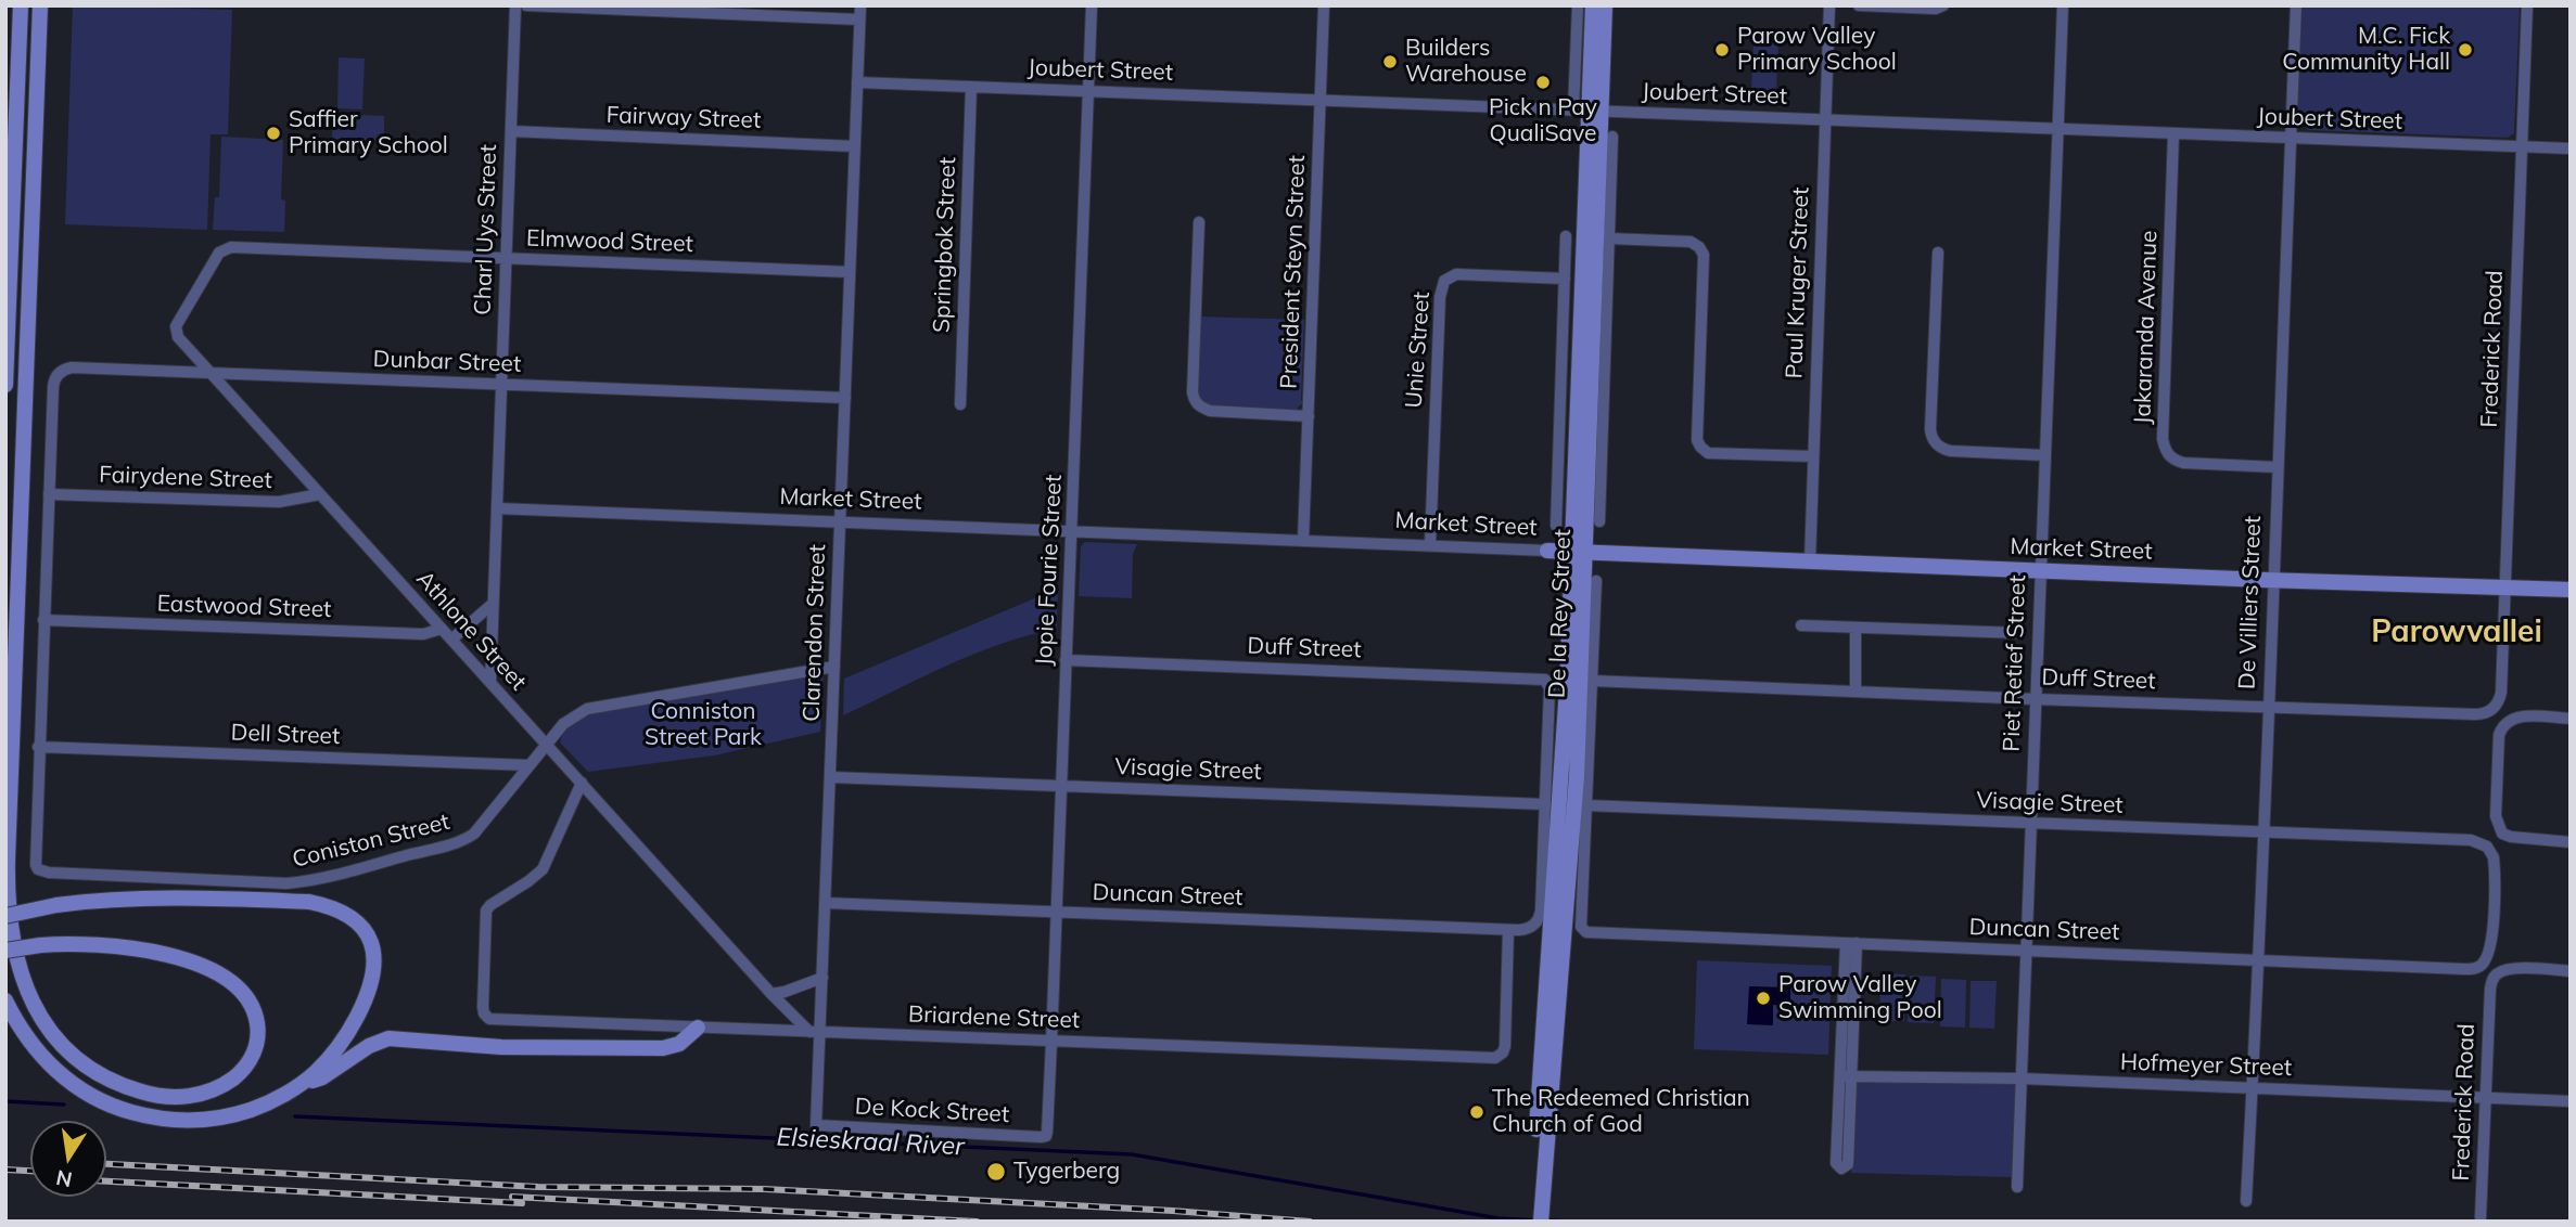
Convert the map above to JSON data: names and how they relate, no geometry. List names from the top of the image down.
{
  "streets": {
    "main road": ["Market Street", "De la Rey Street"],
    "street": [
      "Joubert Street",
      "Fairway Street",
      "Charl Uys Street",
      "Elmwood Street",
      "Springbok Street",
      "President Steyn Street",
      "Paul Kruger Street",
      "Jakaranda Avenue",
      "Frederick Road",
      "Unie Street",
      "Dunbar Street",
      "Fairydene Street",
      "Jopie Fourie Street",
      "De Villiers Street",
      "Eastwood Street",
      "Athlone Street",
      "Clarendon Street",
      "Duff Street",
      "Piet Retief Street",
      "Dell Street",
      "Visagie Street",
      "Coniston Street",
      "Duncan Street",
      "Briardene Street",
      "Hofmeyer Street",
      "De Kock Street"
    ]
  },
  "crossings": [
    ["Joubert Street", "Springbok Street"],
    ["Joubert Street", "President Steyn Street"],
    ["Joubert Street", "Paul Kruger Street"],
    ["Joubert Street", "Jakaranda Avenue"],
    ["Joubert Street", "Frederick Road"],
    ["Joubert Street", "Jopie Fourie Street"],
    ["Joubert Street", "De Villiers Street"],
    ["Joubert Street", "De la Rey Street"],
    ["Joubert Street", "Clarendon Street"],
    ["Joubert Street", "Piet Retief Street"],
    ["Fairway Street", "Charl Uys Street"],
    ["Fairway Street", "Clarendon Street"],
    ["Charl Uys Street", "Elmwood Street"],
    ["Charl Uys Street", "Dunbar Street"],
    ["Charl Uys Street", "Market Street"],
    ["Charl Uys Street", "Athlone Street"],
    ["Elmwood Street", "Athlone Street"],
    ["Elmwood Street", "Clarendon Street"],
    ["President Steyn Street", "Market Street"],
    ["Paul Kruger Street", "Market Street"],
    ["Jakaranda Avenue", "De Villiers Street"],
    ["Frederick Road", "Market Street"],
    ["Frederick Road", "Duff Street"],
    ["Frederick Road", "Hofmeyer Street"],
    ["Unie Street", "Market Street"],
    ["Unie Street", "De la Rey Street"],
    ["Dunbar Street", "Fairydene Street"],
    ["Dunbar Street", "Athlone Street"],
    ["Dunbar Street", "Clarendon Street"],
    ["Fairydene Street", "Athlone Street"],
    ["Market Street", "Jopie Fourie Street"],
    ["Market Street", "De Villiers Street"],
    ["Market Street", "De la Rey Street"],
    ["Market Street", "Clarendon Street"],
    ["Market Street", "Piet Retief Street"],
    ["Jopie Fourie Street", "Duff Street"],
    ["Jopie Fourie Street", "Visagie Street"],
    ["Jopie Fourie Street", "Duncan Street"],
    ["Jopie Fourie Street", "Briardene Street"],
    ["Jopie Fourie Street", "De Kock Street"],
    ["De Villiers Street", "Duff Street"],
    ["De Villiers Street", "Visagie Street"],
    ["De Villiers Street", "Duncan Street"],
    ["De Villiers Street", "Hofmeyer Street"],
    ["Eastwood Street", "Athlone Street"],
    ["De la Rey Street", "Duff Street"],
    ["De la Rey Street", "Visagie Street"],
    ["De la Rey Street", "Duncan Street"],
    ["De la Rey Street", "Briardene Street"],
    ["Athlone Street", "Clarendon Street"],
    ["Athlone Street", "Coniston Street"],
    ["Athlone Street", "Briardene Street"],
    ["Clarendon Street", "Visagie Street"],
    ["Clarendon Street", "Coniston Street"],
    ["Clarendon Street", "Duncan Street"],
    ["Clarendon Street", "Briardene Street"],
    ["Clarendon Street", "De Kock Street"],
    ["Duff Street", "Piet Retief Street"],
    ["Piet Retief Street", "Visagie Street"],
    ["Piet Retief Street", "Duncan Street"],
    ["Piet Retief Street", "Hofmeyer Street"],
    ["Dell Street", "Coniston Street"],
    ["Visagie Street", "Duncan Street"],
    ["Duncan Street", "Briardene Street"]
  ],
  "districts": ["Parowvallei"],
  "water": ["Elsieskraal River"],
  "parks": ["Conniston Street Park"],
  "places": [
    "Parow Valley Primary School",
    "M.C. Fick Community Hall",
    "Builders Warehouse",
    "Pick n Pay QualiSave",
    "Saffier Primary School",
    "Parow Valley Swimming Pool",
    "The Redeemed Christian Church of God",
    "Tygerberg"
  ],
  "north": "bottom"
}
